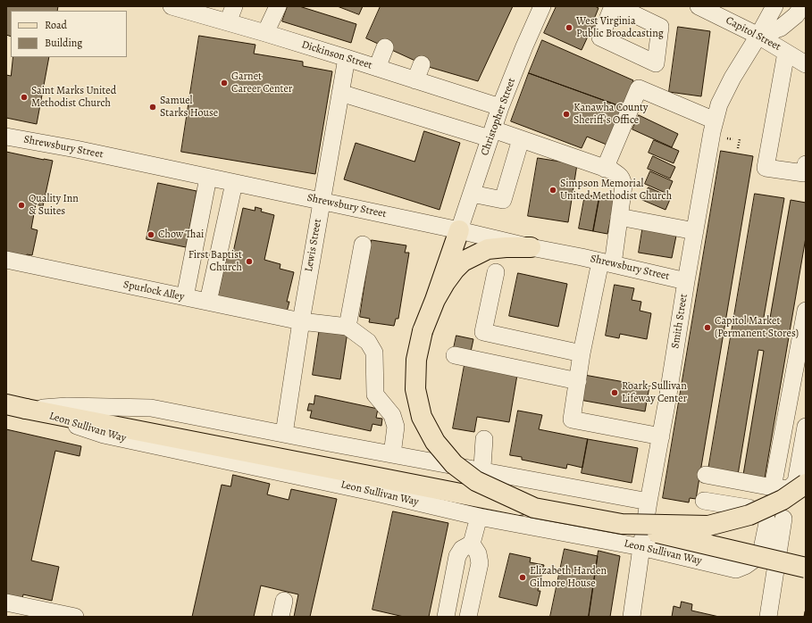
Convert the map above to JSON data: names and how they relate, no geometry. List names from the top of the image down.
{
  "streets": {
    "main road": ["Leon Sullivan Way"],
    "street": [
      "Capitol Street",
      "Dickinson Street",
      "Christopher Street",
      "Shrewsbury Street",
      "Lewis Street",
      "Spurlock Alley",
      "Smith Street"
    ]
  },
  "crossings": [
    ["Capitol Street", "Smith Street"],
    ["Dickinson Street", "Christopher Street"],
    ["Dickinson Street", "Lewis Street"],
    ["Christopher Street", "Shrewsbury Street"],
    ["Shrewsbury Street", "Lewis Street"],
    ["Shrewsbury Street", "Smith Street"],
    ["Lewis Street", "Spurlock Alley"],
    ["Lewis Street", "Leon Sullivan Way"],
    ["Smith Street", "Leon Sullivan Way"]
  ],
  "places": [
    "West Virginia Public Broadcasting",
    "Garnet Career Center",
    "Saint Marks United Methodist Church",
    "Samuel Starks House",
    "Kanawha County Sheriff's Office",
    "Simpson Memorial United Methodist Church",
    "Quality Inn & Suites",
    "Chow Thai",
    "First Baptist Church",
    "Capitol Market (Permanent Stores)",
    "Roark-Sullivan Lifeway Center",
    "Elizabeth Harden Gilmore House"
  ],
  "legend": ["Road", "Building"]
}
